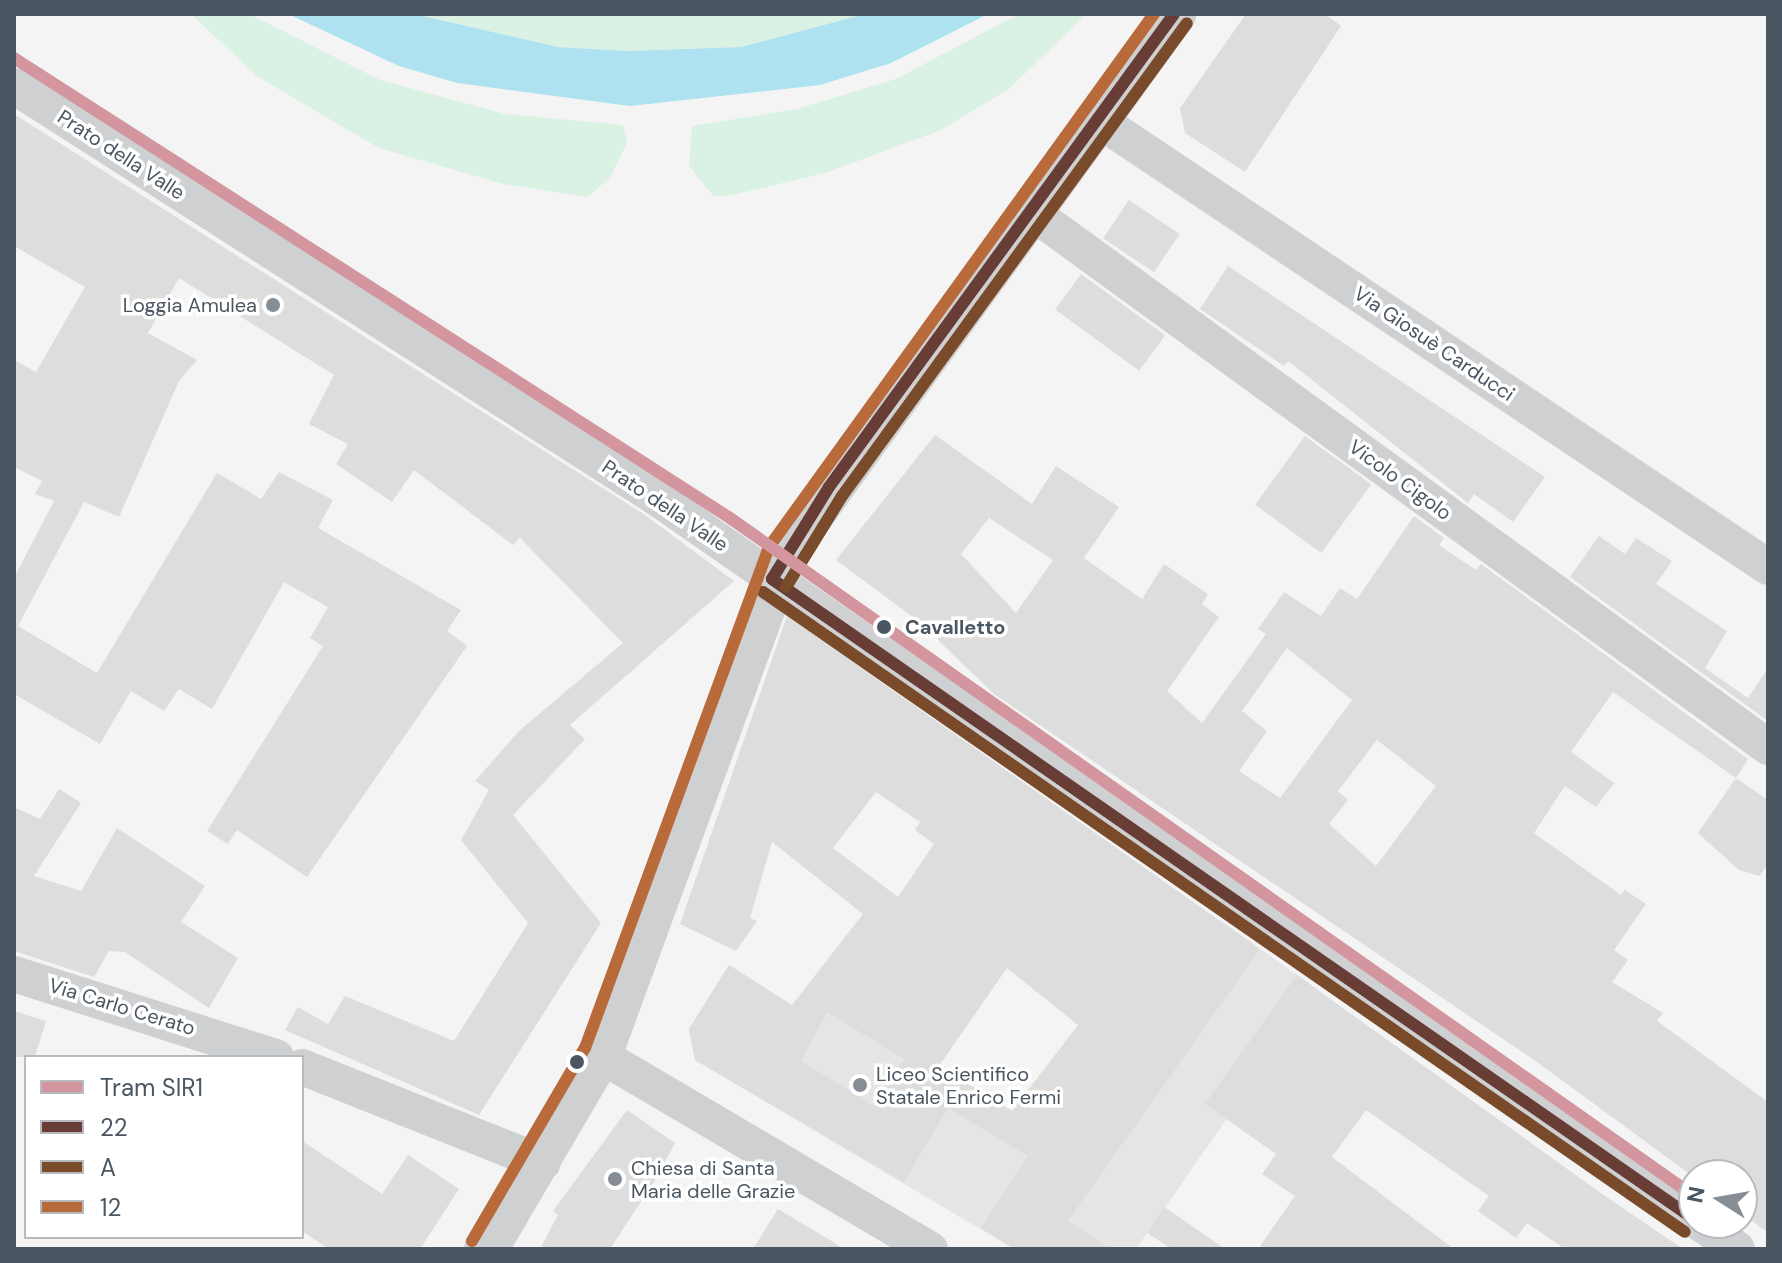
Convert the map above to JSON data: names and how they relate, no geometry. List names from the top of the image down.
{
  "streets": {
    "street": [
      "Prato della Valle",
      "Via Giosuè Carducci",
      "Vicolo Cigolo",
      "Via Carlo Cerato"
    ]
  },
  "places": [
    "Loggia Amulea",
    "Cavalletto",
    "Liceo Scientifico Statale Enrico Fermi",
    "Chiesa di Santa Maria delle Grazie"
  ],
  "lines": [
    "transit line 22",
    "transit line 12",
    "transit line A",
    "tram line SIR1"
  ],
  "legend": [
    "Tram SIR1",
    "22",
    "A",
    "12"
  ],
  "north": "left"
}
